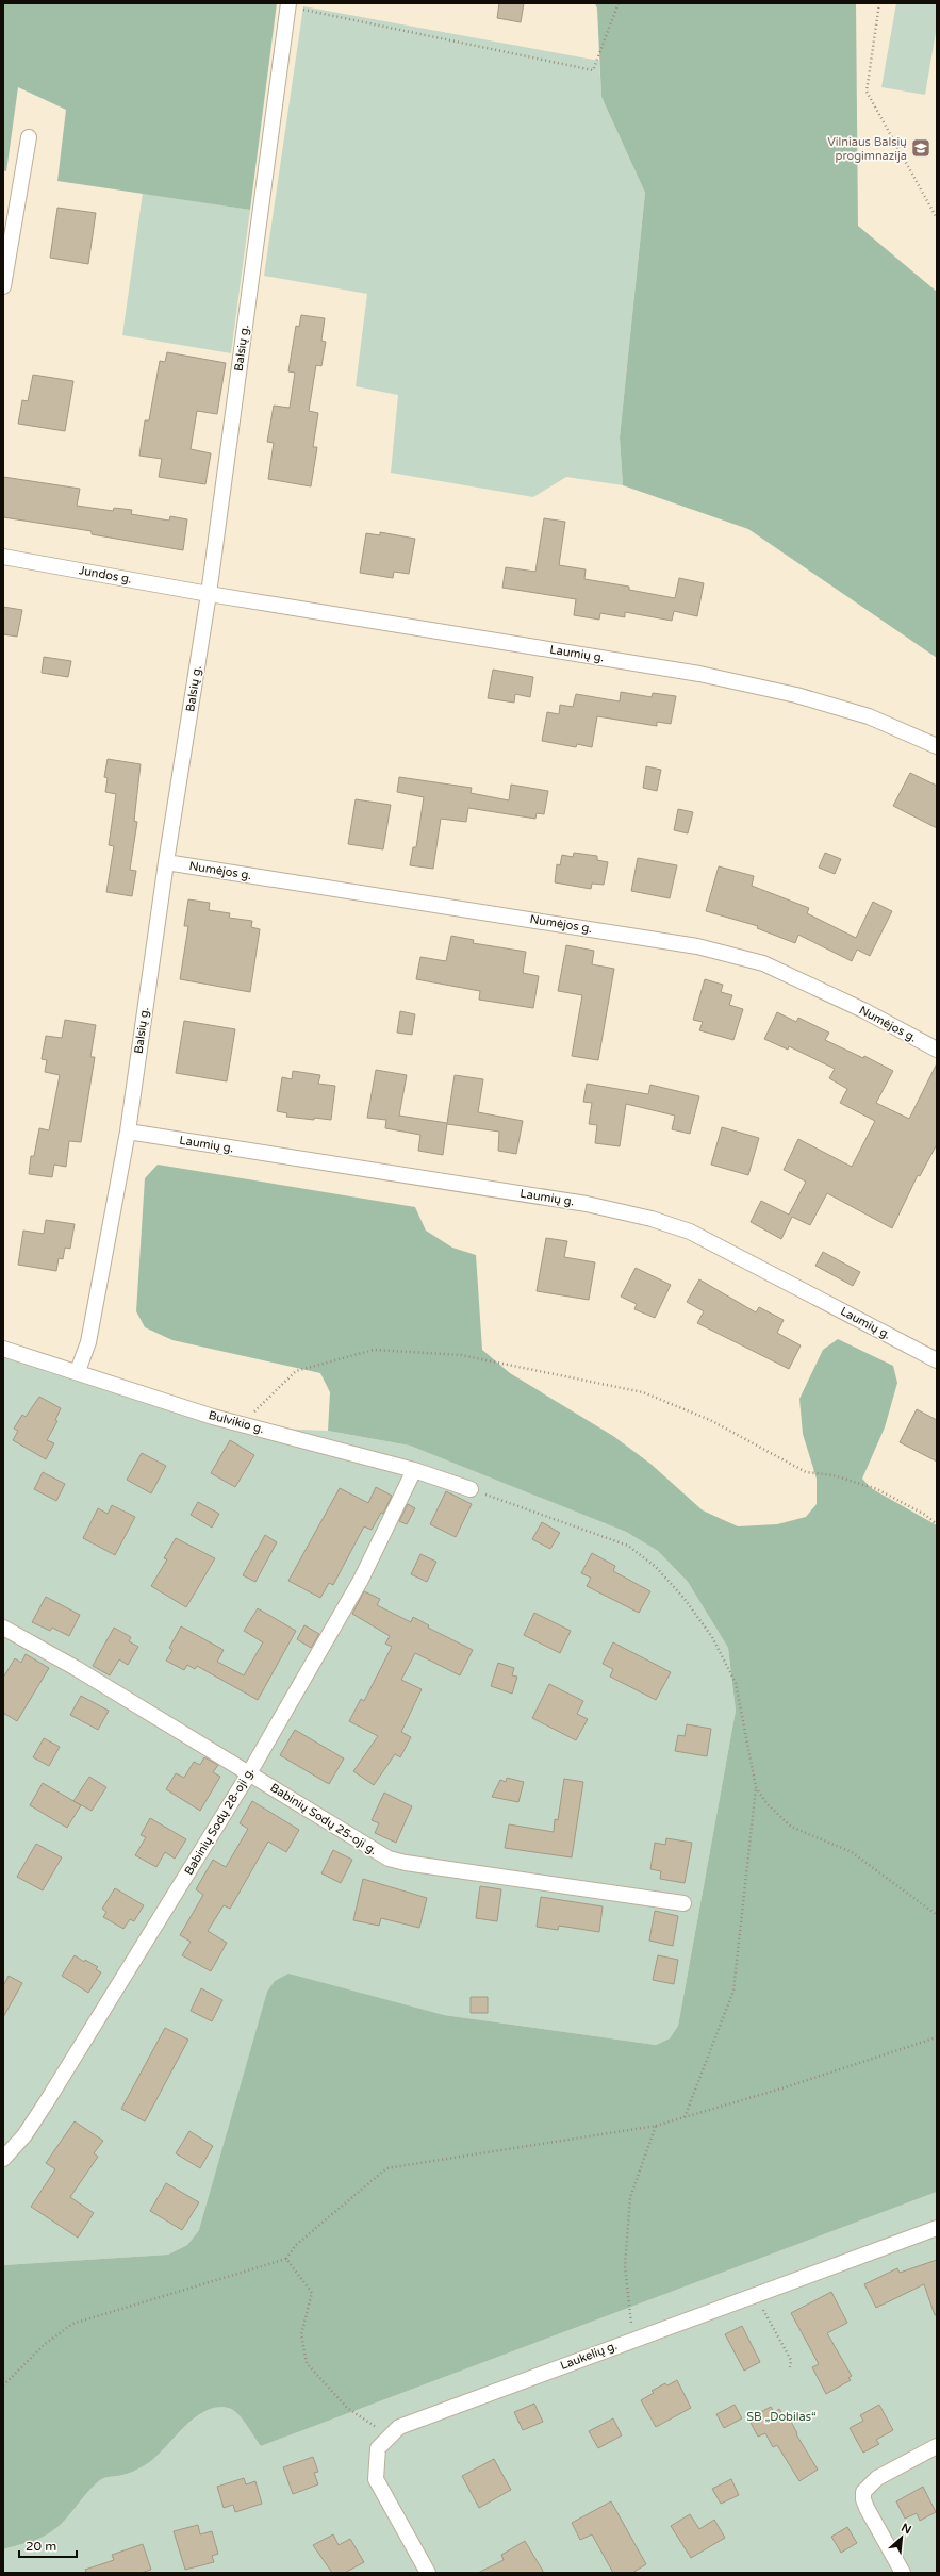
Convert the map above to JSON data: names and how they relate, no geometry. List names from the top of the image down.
{
  "streets": {
    "street": [
      "Balsių g.",
      "Jundos g.",
      "Laumių g.",
      "Numėjos g.",
      "Bulvikio g.",
      "Babinių Sodų 25-oji g.",
      "Babinių Sodų 28-oji g.",
      "Laukelių g."
    ]
  },
  "crossings": [
    ["Balsių g.", "Jundos g."],
    ["Balsių g.", "Laumių g."],
    ["Balsių g.", "Numėjos g."],
    ["Balsių g.", "Bulvikio g."],
    ["Jundos g.", "Laumių g."],
    ["Bulvikio g.", "Babinių Sodų 28-oji g."],
    ["Babinių Sodų 25-oji g.", "Babinių Sodų 28-oji g."]
  ],
  "parks": ["SB „Dobilas“"],
  "places": {
    "school or university": ["Vilniaus Balsių progimnazija"]
  },
  "scale_bar": "20 m",
  "north": "top right"
}
